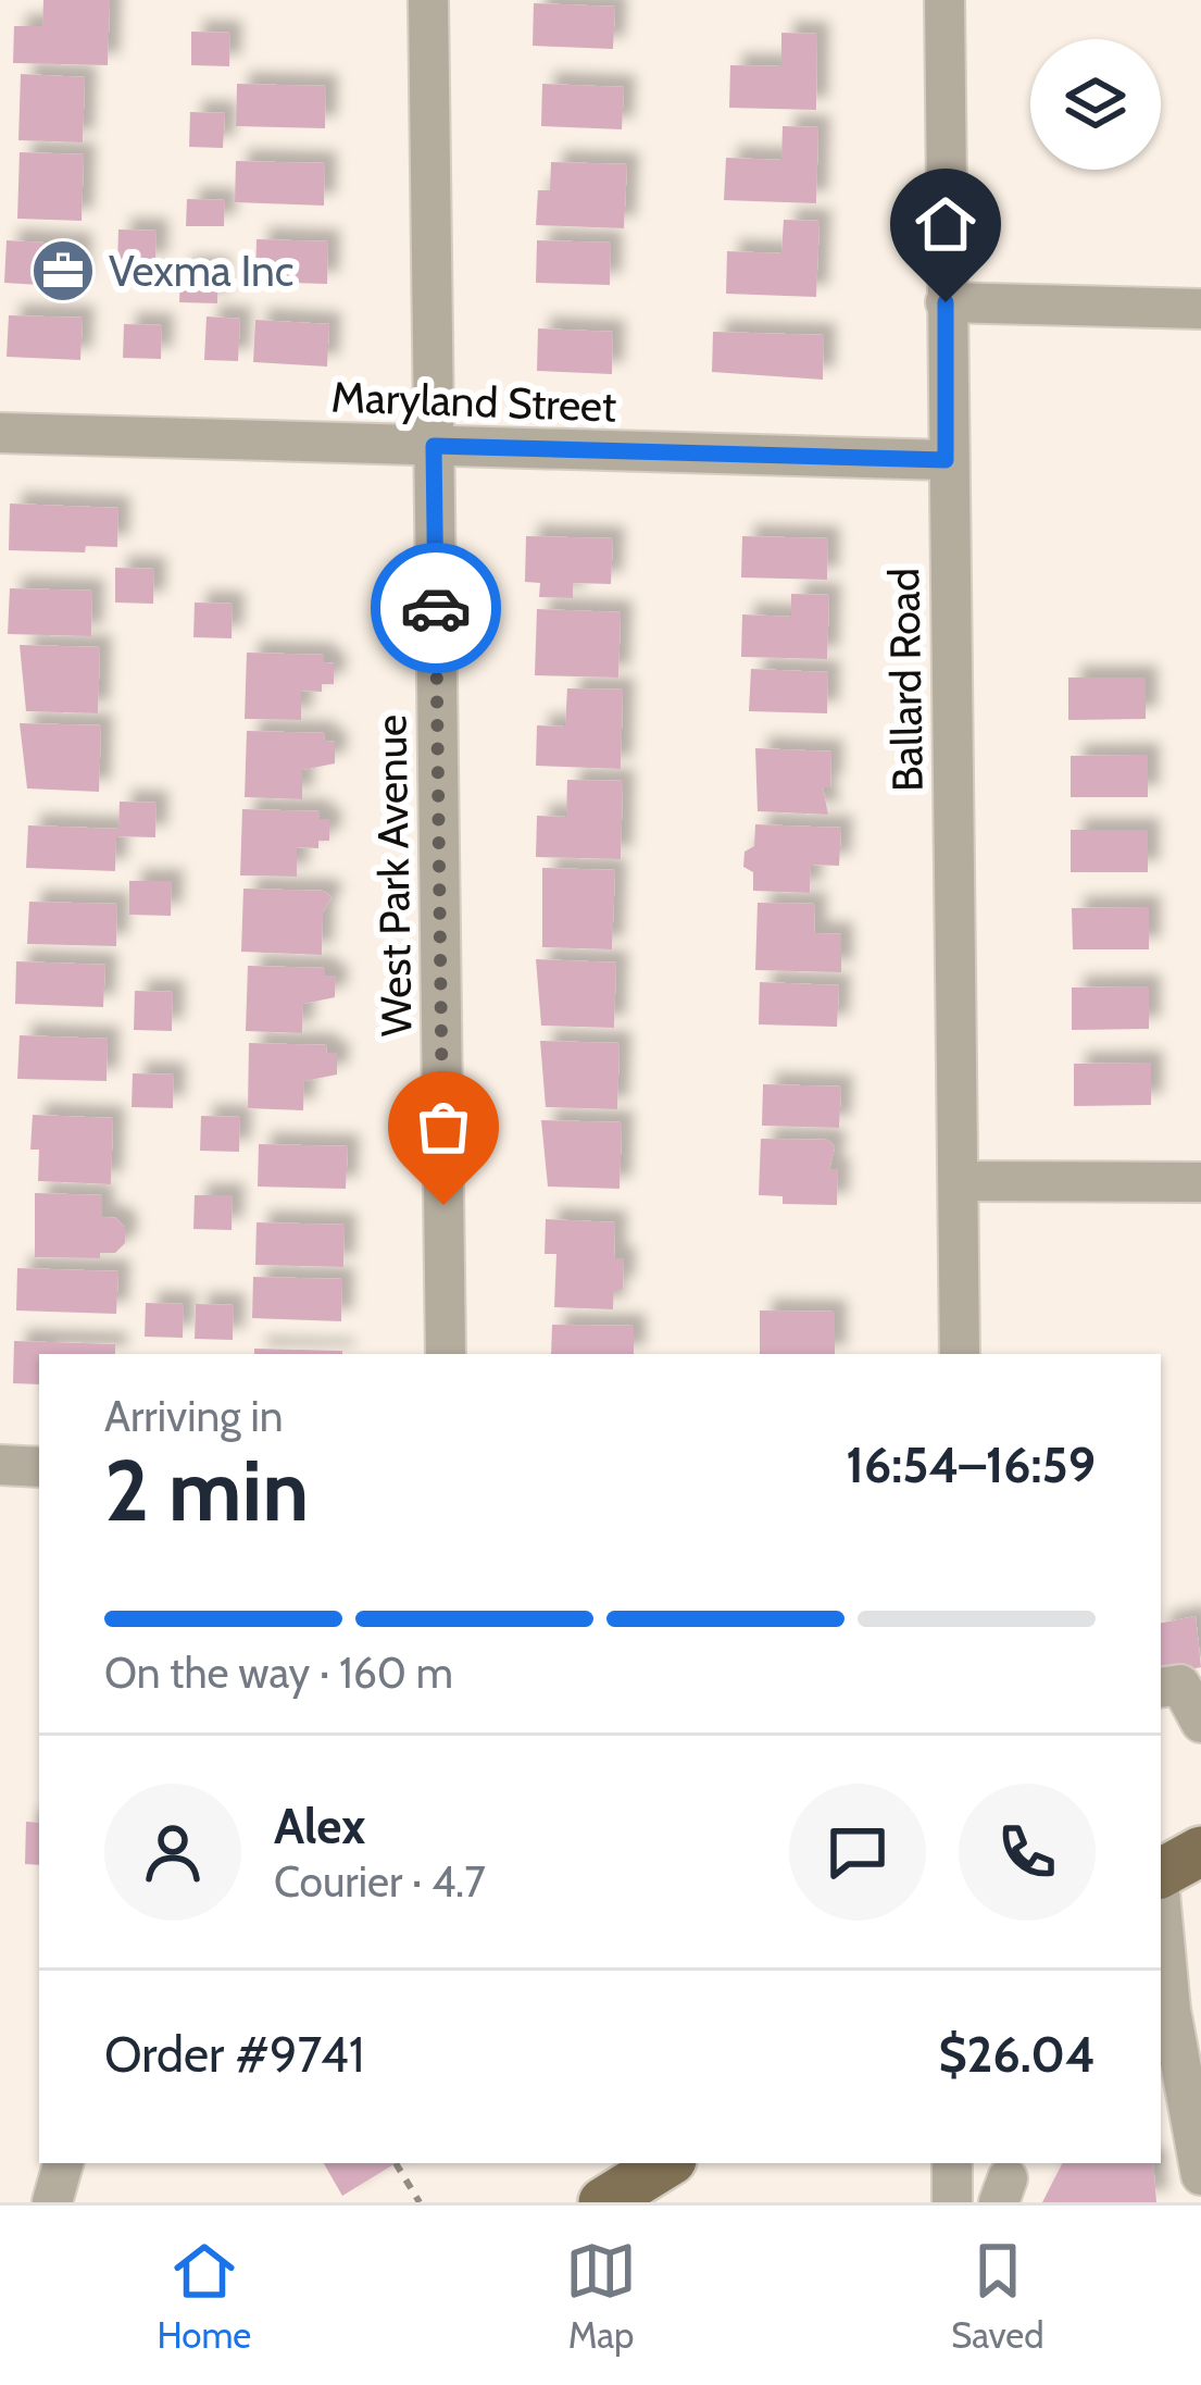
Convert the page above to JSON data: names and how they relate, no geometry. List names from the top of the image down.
{
  "streets": {
    "street": ["Maryland Street", "Ballard Road", "West Park Avenue"]
  },
  "crossings": [
    ["Maryland Street", "Ballard Road"],
    ["Maryland Street", "West Park Avenue"]
  ],
  "places": {
    "office": ["Vexma Inc"]
  },
  "page": {
    "heading": ["2 min", "Arriving in", "16:54–16:59"],
    "panel": [
      "Alex",
      "Courier · 4.7",
      "Order #9741",
      "$26.04"
    ],
    "bar": "On the way · 160 m",
    "tabs": ["Home", "Map", "Saved"]
  }
}
